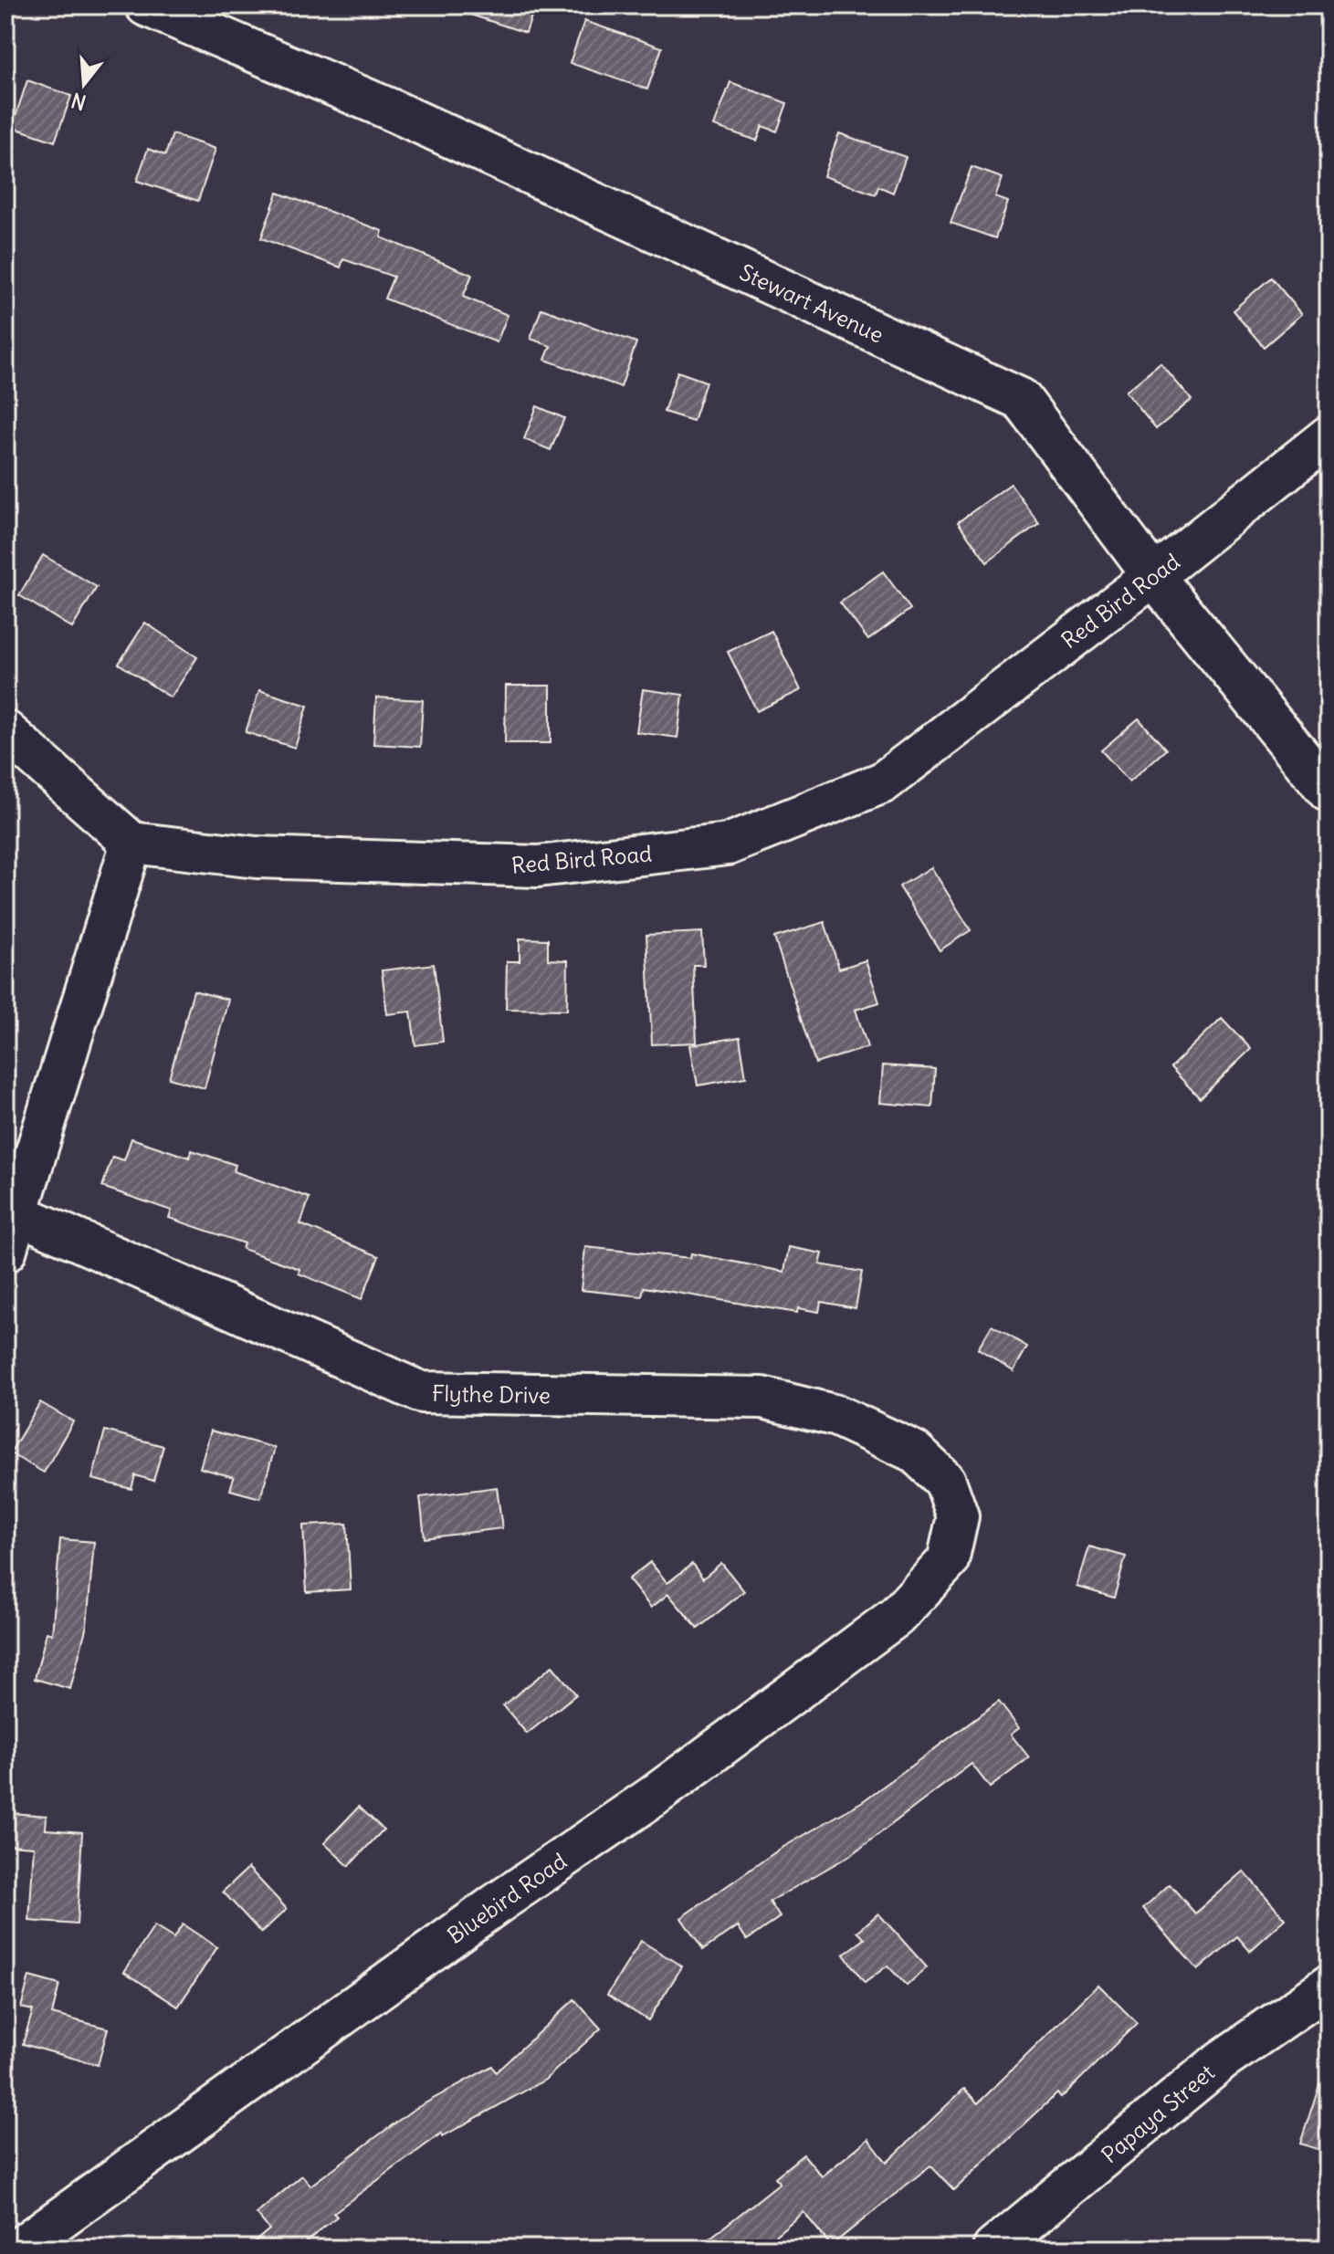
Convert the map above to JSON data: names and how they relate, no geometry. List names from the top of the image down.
{
  "streets": {
    "street": [
      "Stewart Avenue",
      "Red Bird Road",
      "Flythe Drive",
      "Bluebird Road",
      "Papaya Street"
    ]
  },
  "crossings": [
    ["Stewart Avenue", "Red Bird Road"],
    ["Flythe Drive", "Bluebird Road"]
  ],
  "north": "bottom"
}
